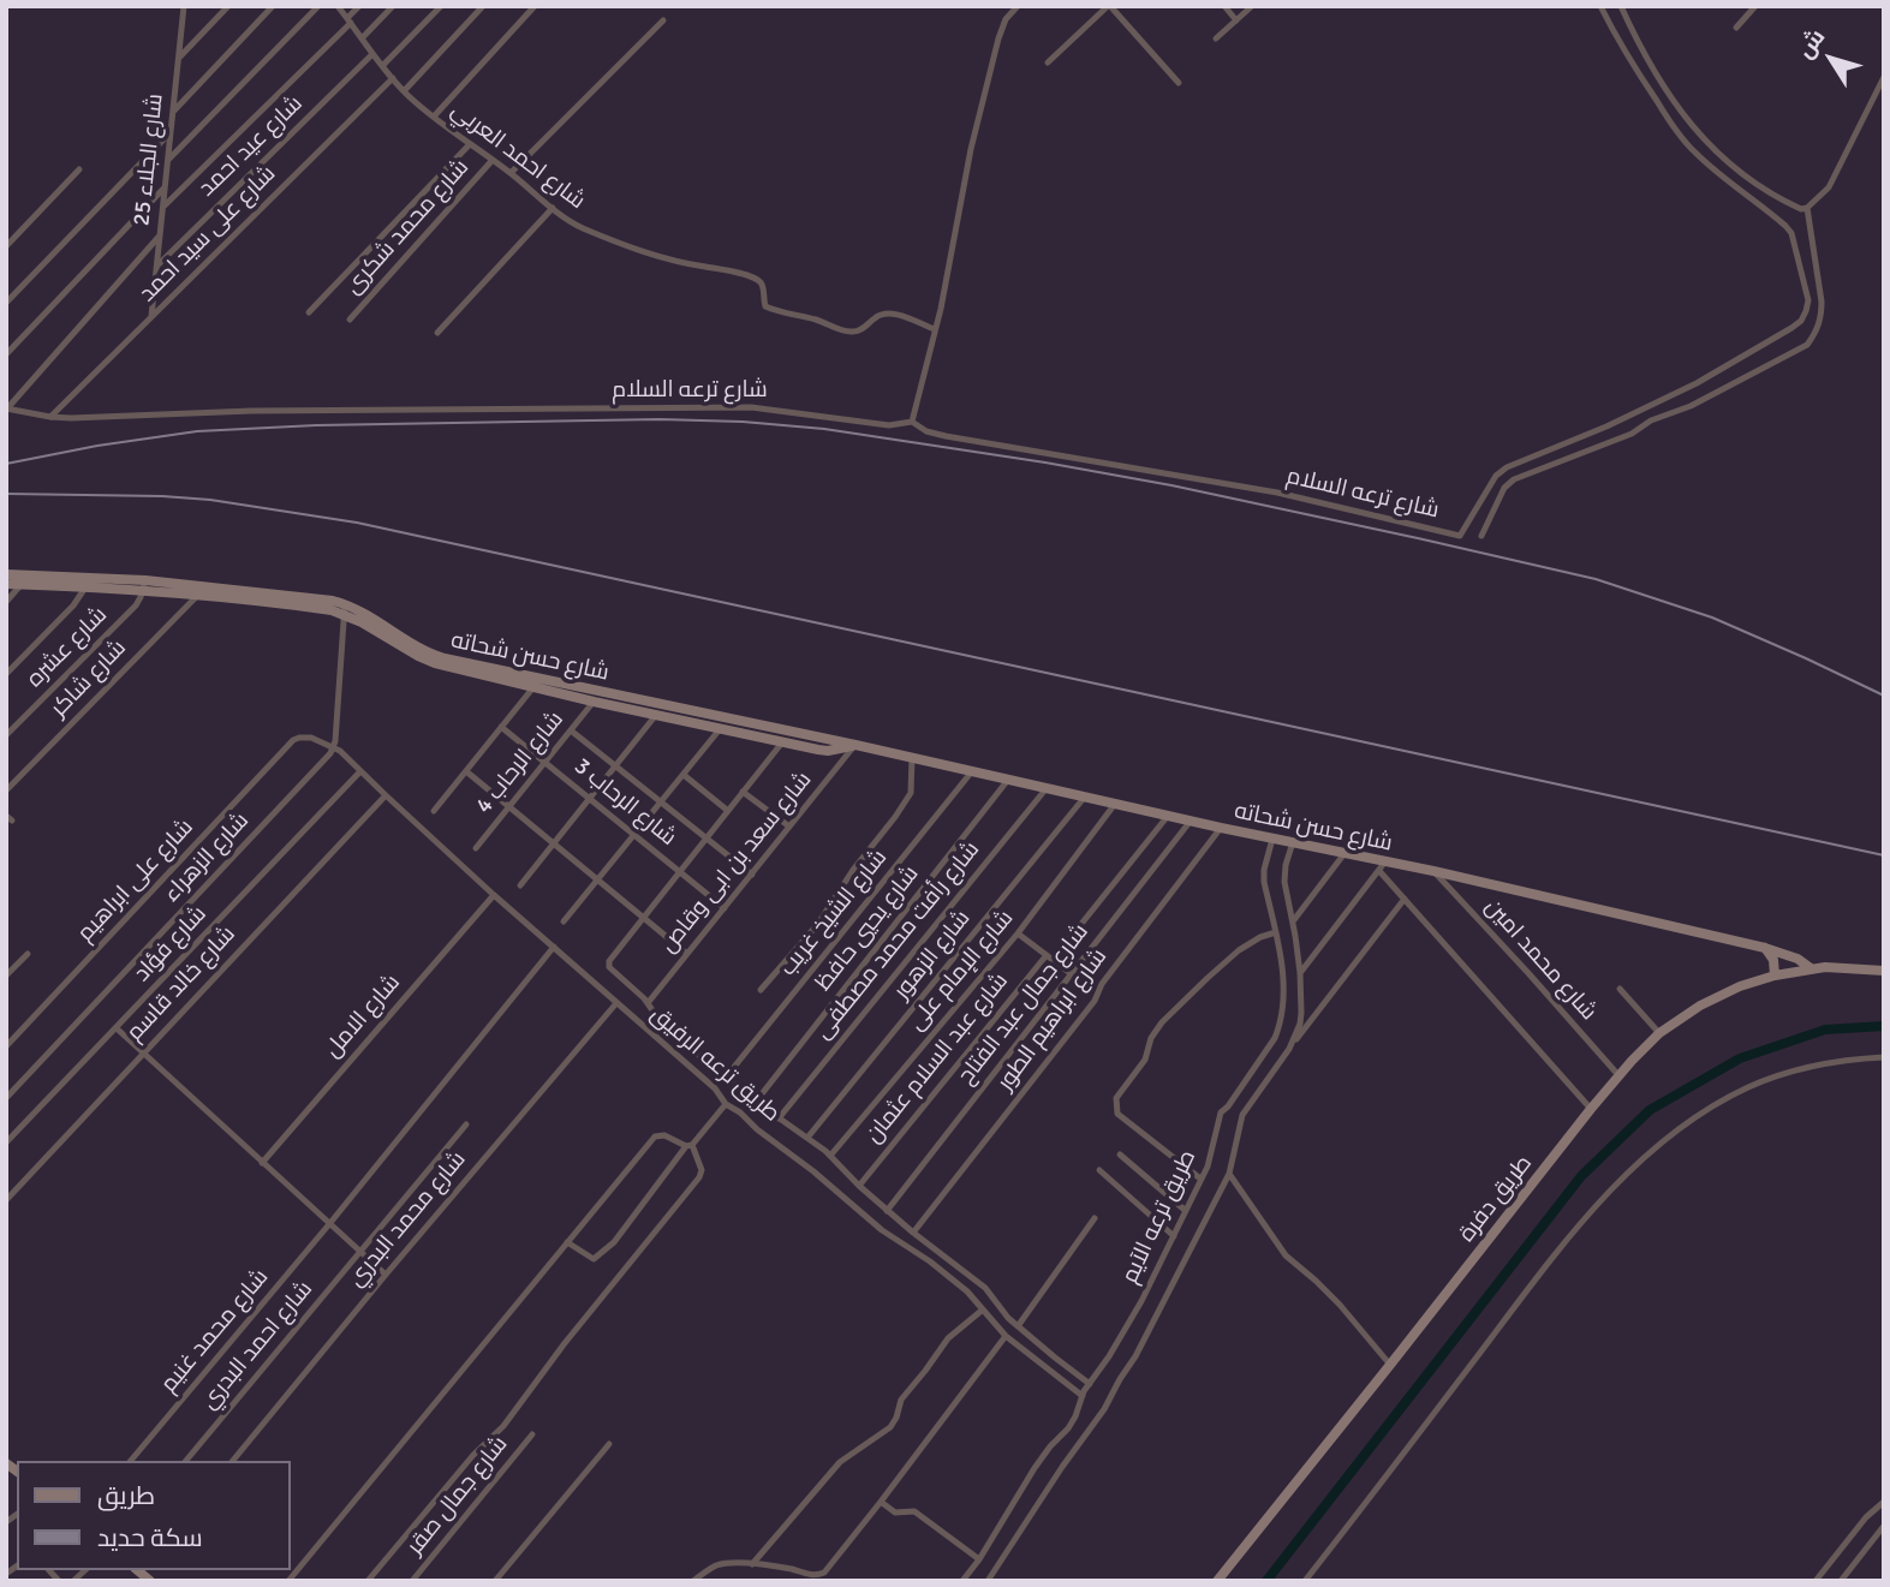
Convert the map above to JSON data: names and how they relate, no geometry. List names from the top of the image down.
{
  "streets": {
    "main road": ["شارع حسن شحاته", "طريق دفرة"],
    "street": [
      "شارع عيد احمد",
      "شارع احمد العربي",
      "شارع الجلاء 25",
      "شارع محمد شكرى",
      "شارع على سيد احمد",
      "شارع ترعه السلام",
      "شارع عشره",
      "شارع شاكر",
      "شارع الرحاب 4",
      "شارع الرحاب 3",
      "شارع الزهراء",
      "شارع سعد بن ابى وقاص",
      "شارع على ابراهيم",
      "شارع الشيخ غريب",
      "شارع يحيي حافظ",
      "شارع رأفت محمد مصطفى",
      "شارع فؤاد",
      "شارع الزهور",
      "شارع محمد امين",
      "شارع الإمام على",
      "شارع خالد قاسم",
      "شارع جمال عبد الفتاح",
      "شارع الامل",
      "شارع ابراهيم الطور",
      "شارع عبد السلام عثمان",
      "طريق ترعه الرفيق",
      "طريق ترعه الآيم",
      "شارع محمد البدري",
      "شارع محمد غنيم",
      "شارع احمد البدري",
      "شارع جمال صقر"
    ]
  },
  "crossings": [
    ["شارع عيد احمد", "شارع احمد العربي"],
    ["شارع عيد احمد", "شارع الجلاء 25"],
    ["شارع احمد العربي", "شارع محمد شكرى"],
    ["شارع احمد العربي", "شارع على سيد احمد"],
    ["شارع الجلاء 25", "شارع على سيد احمد"],
    ["شارع على سيد احمد", "شارع ترعه السلام"],
    ["شارع عشره", "شارع حسن شحاته"],
    ["شارع حسن شحاته", "شارع شاكر"],
    ["شارع حسن شحاته", "شارع الرحاب 4"],
    ["شارع حسن شحاته", "شارع سعد بن ابى وقاص"],
    ["شارع حسن شحاته", "شارع الشيخ غريب"],
    ["شارع حسن شحاته", "شارع يحيي حافظ"],
    ["شارع حسن شحاته", "شارع رأفت محمد مصطفى"],
    ["شارع حسن شحاته", "شارع الزهور"],
    ["شارع حسن شحاته", "شارع محمد امين"],
    ["شارع حسن شحاته", "شارع الإمام على"],
    ["شارع حسن شحاته", "شارع جمال عبد الفتاح"],
    ["شارع حسن شحاته", "شارع ابراهيم الطور"],
    ["شارع حسن شحاته", "شارع عبد السلام عثمان"],
    ["شارع حسن شحاته", "طريق دفرة"],
    ["شارع حسن شحاته", "طريق ترعه الآيم"],
    ["شارع الرحاب 4", "شارع الرحاب 3"],
    ["شارع الرحاب 3", "شارع سعد بن ابى وقاص"],
    ["شارع الزهراء", "شارع على ابراهيم"],
    ["شارع الزهراء", "طريق ترعه الرفيق"],
    ["شارع سعد بن ابى وقاص", "طريق ترعه الرفيق"],
    ["شارع على ابراهيم", "طريق ترعه الرفيق"],
    ["شارع الشيخ غريب", "طريق ترعه الرفيق"],
    ["شارع يحيي حافظ", "طريق ترعه الرفيق"],
    ["شارع رأفت محمد مصطفى", "طريق ترعه الرفيق"],
    ["شارع فؤاد", "طريق ترعه الرفيق"],
    ["شارع الزهور", "طريق ترعه الرفيق"],
    ["شارع محمد امين", "طريق دفرة"],
    ["شارع الإمام على", "طريق ترعه الرفيق"],
    ["شارع خالد قاسم", "طريق ترعه الرفيق"],
    ["شارع جمال عبد الفتاح", "طريق ترعه الرفيق"],
    ["شارع الامل", "طريق ترعه الرفيق"],
    ["شارع ابراهيم الطور", "طريق ترعه الرفيق"],
    ["شارع عبد السلام عثمان", "طريق ترعه الرفيق"],
    ["طريق ترعه الرفيق", "طريق ترعه الآيم"],
    ["طريق ترعه الرفيق", "شارع محمد البدري"],
    ["طريق ترعه الرفيق", "شارع محمد غنيم"]
  ],
  "legend": ["طريق", "سكة حديد"],
  "north": "top left"
}
